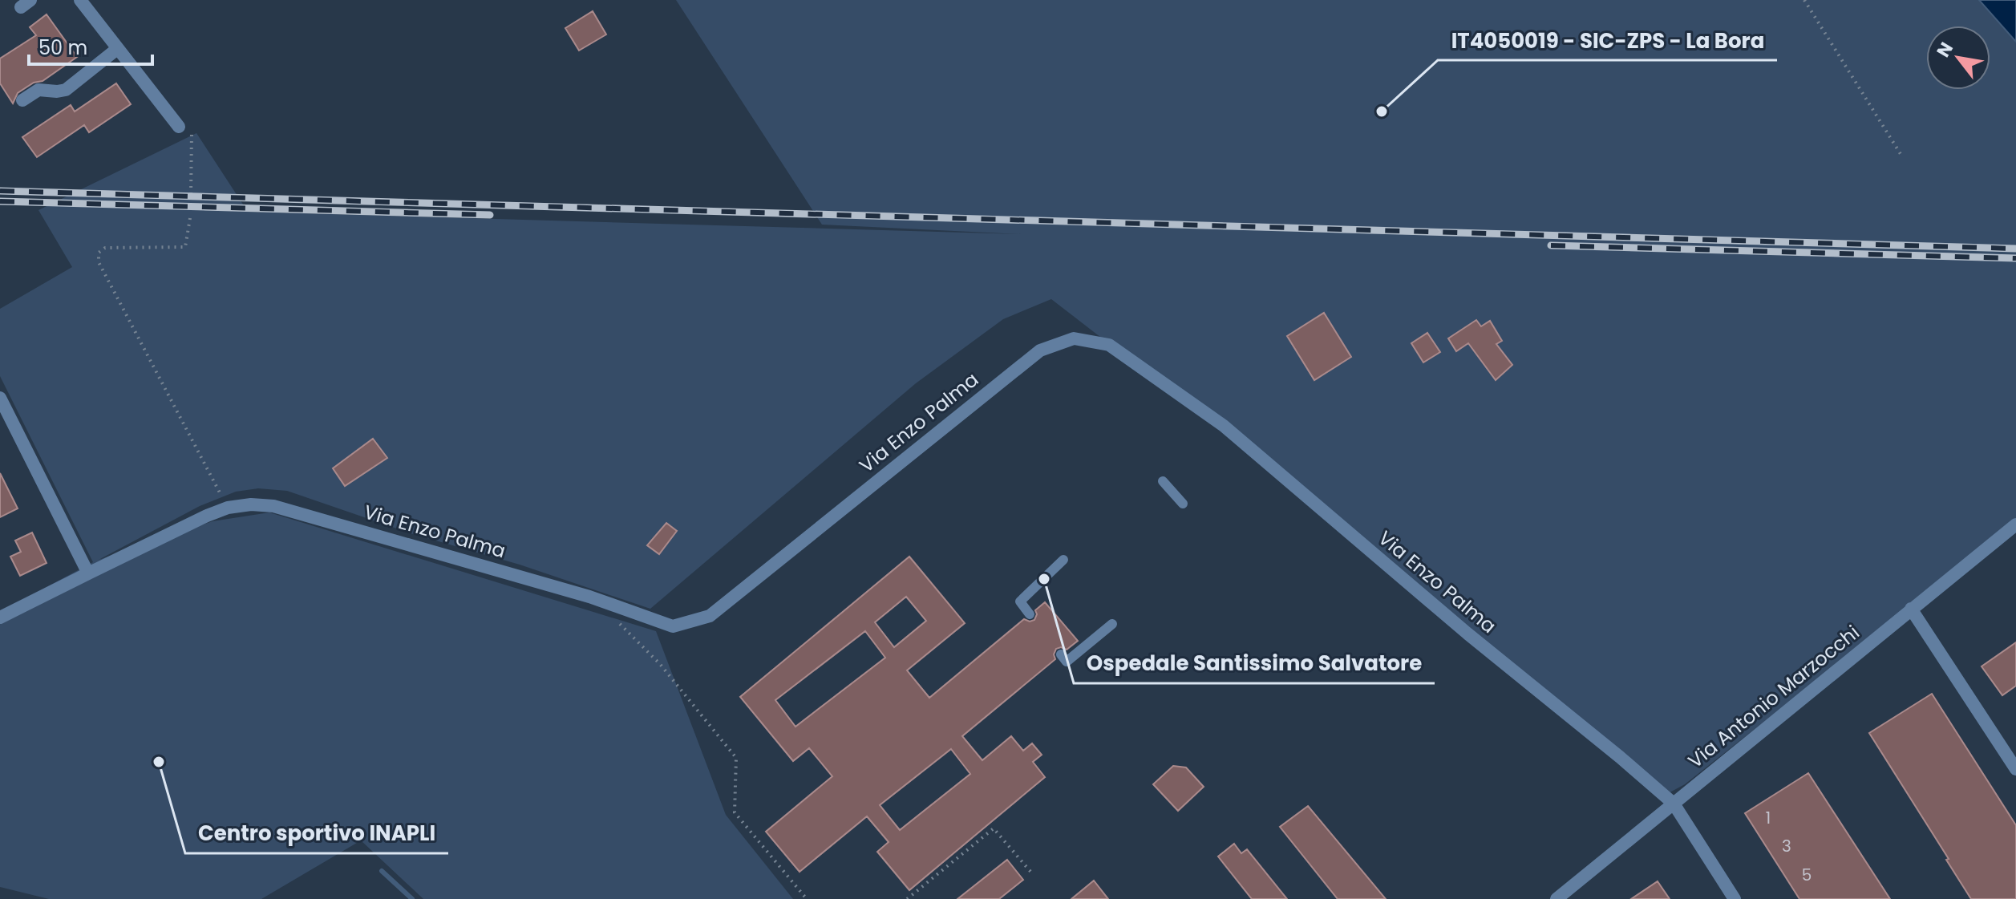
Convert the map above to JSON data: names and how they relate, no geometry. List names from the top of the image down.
{
  "streets": {
    "street": ["Via Enzo Palma", "Via Antonio Marzocchi"]
  },
  "crossings": [
    ["Via Enzo Palma", "Via Antonio Marzocchi"]
  ],
  "places": ["IT4050019 - SIC-ZPS - La Bora", "Ospedale Santissimo Salvatore", "Centro sportivo INAPLI"],
  "house_numbers": ["1", "3", "5"],
  "scale_bar": "50 m",
  "north": "top left"
}
